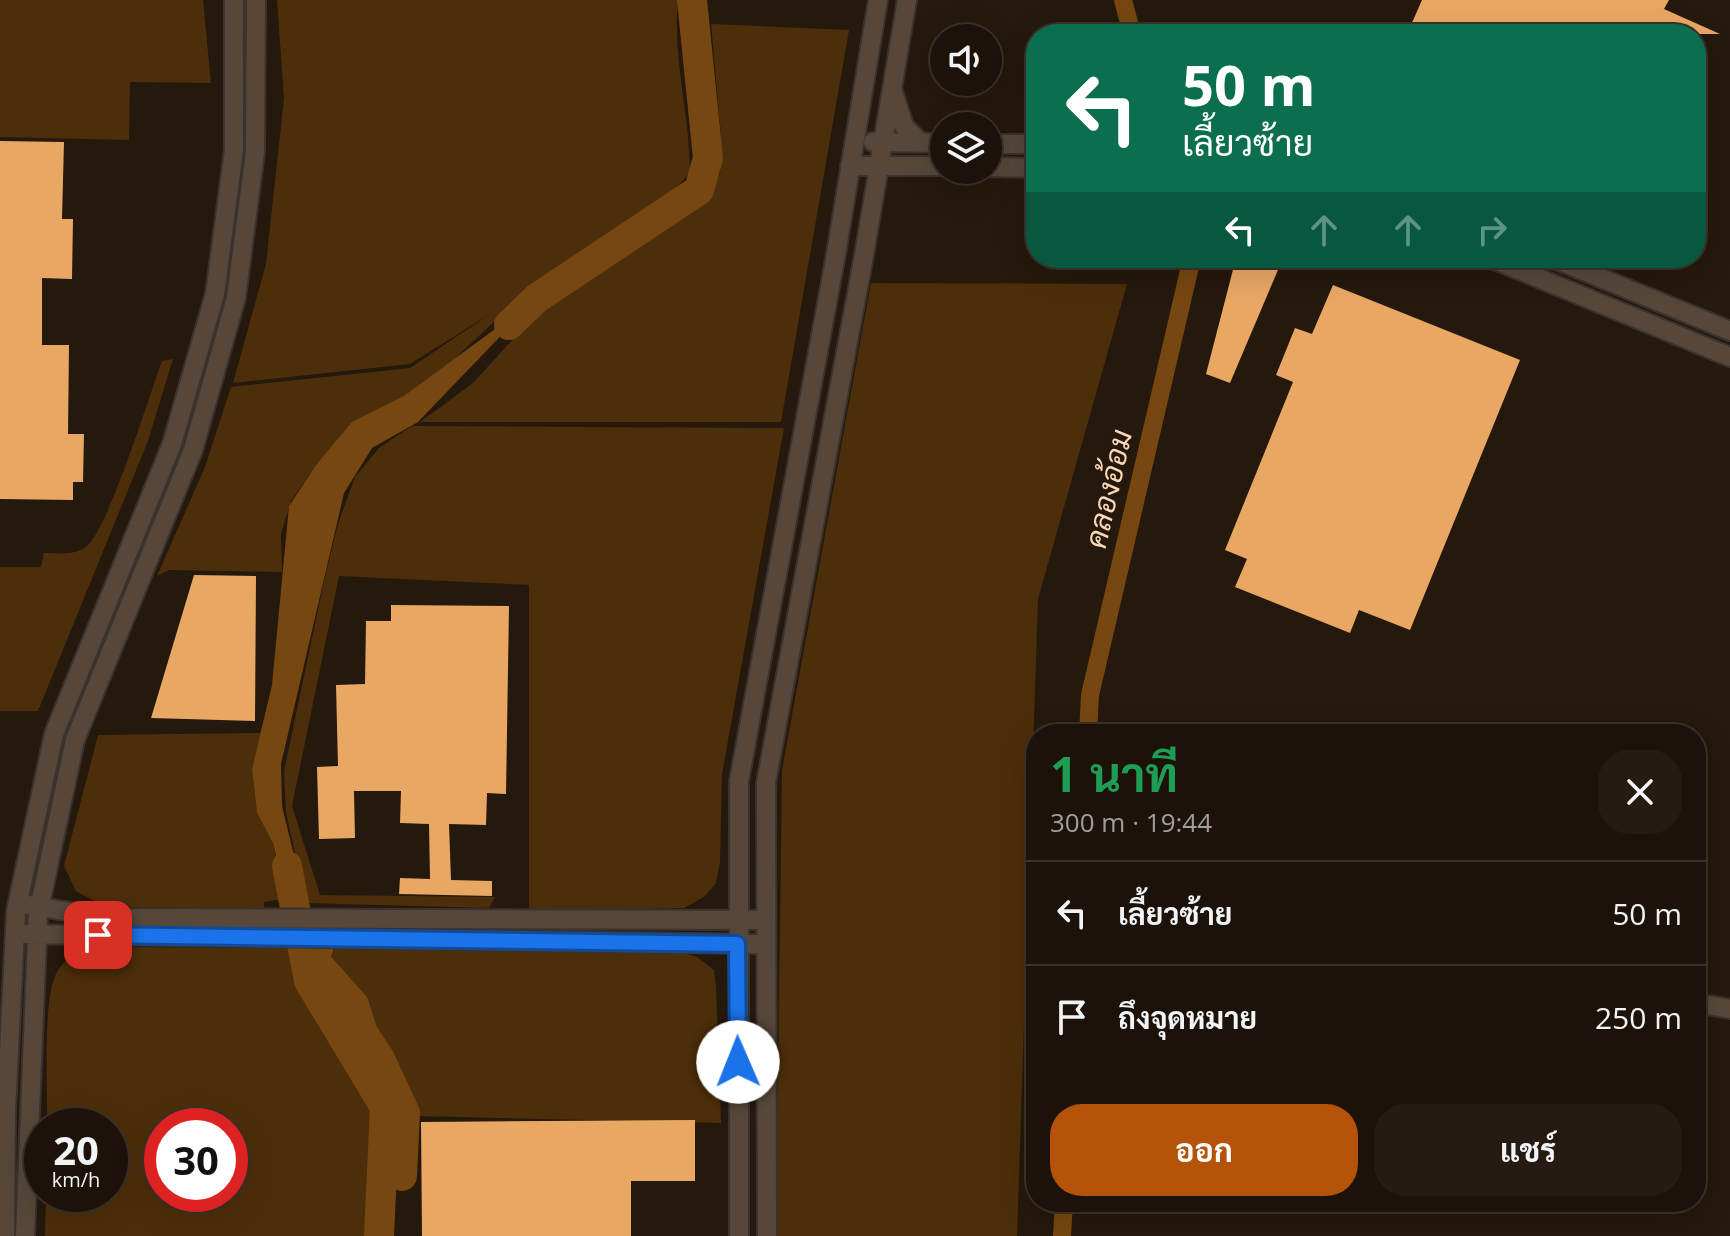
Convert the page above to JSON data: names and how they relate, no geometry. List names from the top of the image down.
{
  "water": ["คลองอ้อม"],
  "page": {
    "turn": ["50 m", "เลี้ยวซ้าย"],
    "heading": ["1 นาที", "300 m · 19:44"],
    "list": [
      {
        "name": "เลี้ยวซ้าย",
        "value": "50 m"
      },
      {
        "name": "ถึงจุดหมาย",
        "value": "250 m"
      }
    ],
    "buttons": ["ออก", "แชร์"],
    "speed": "20 km/h",
    "limit": "30"
  }
}
